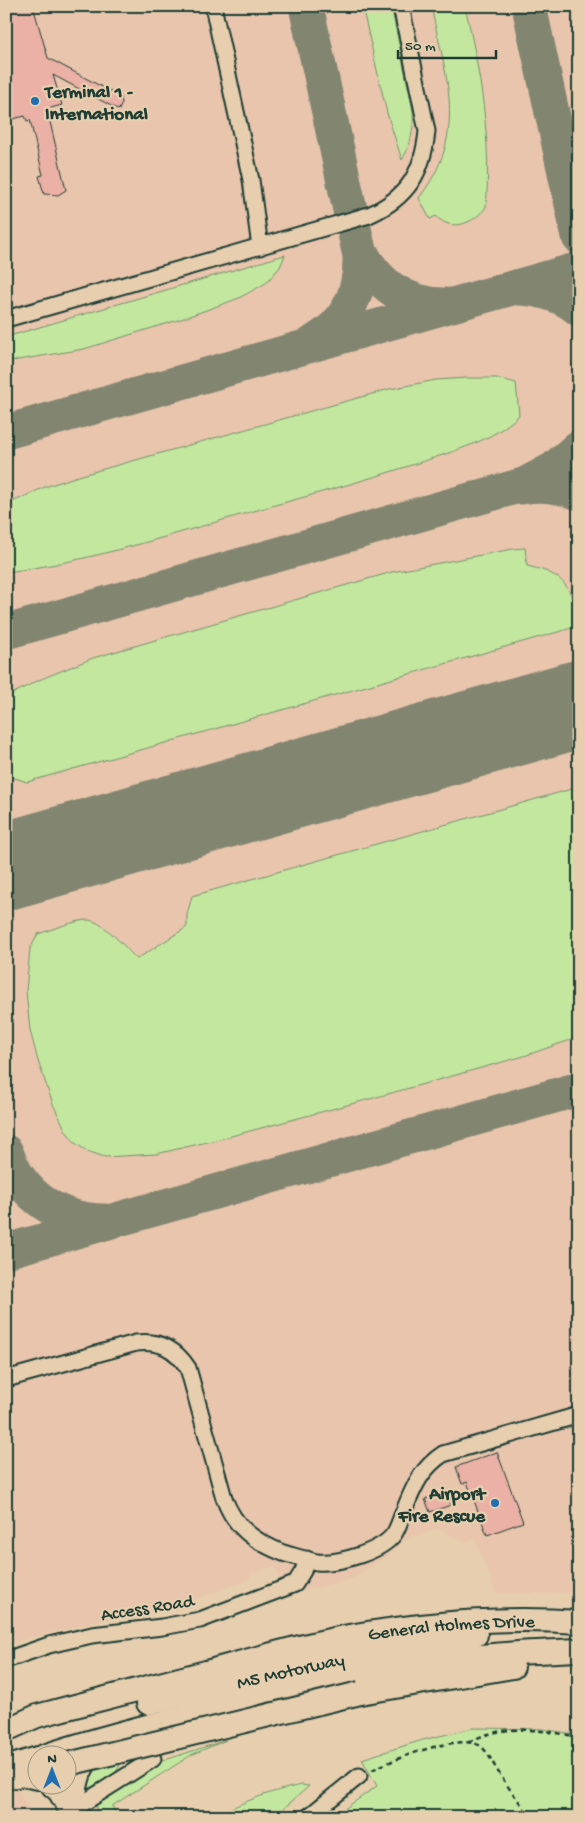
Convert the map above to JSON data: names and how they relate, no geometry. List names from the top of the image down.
{
  "streets": {
    "highway": ["General Holmes Drive", "M5 Motorway"],
    "lane": ["Access Road"]
  },
  "crossings": [
    ["General Holmes Drive", "M5 Motorway"]
  ],
  "places": ["Terminal 1 - International", "Airport Fire Rescue"],
  "scale_bar": "50 m",
  "north": "top"
}
